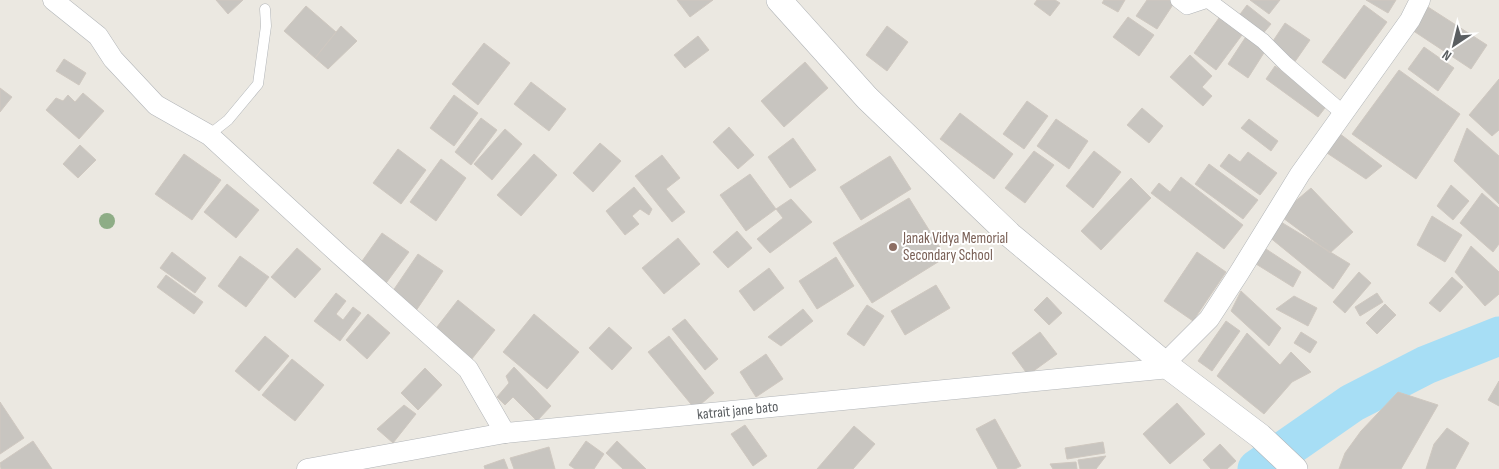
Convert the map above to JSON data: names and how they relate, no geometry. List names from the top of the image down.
{
  "streets": {
    "street": ["katrait jane bato"]
  },
  "places": ["Janak Vidya Memorial Secondary School"],
  "north": "bottom left"
}
